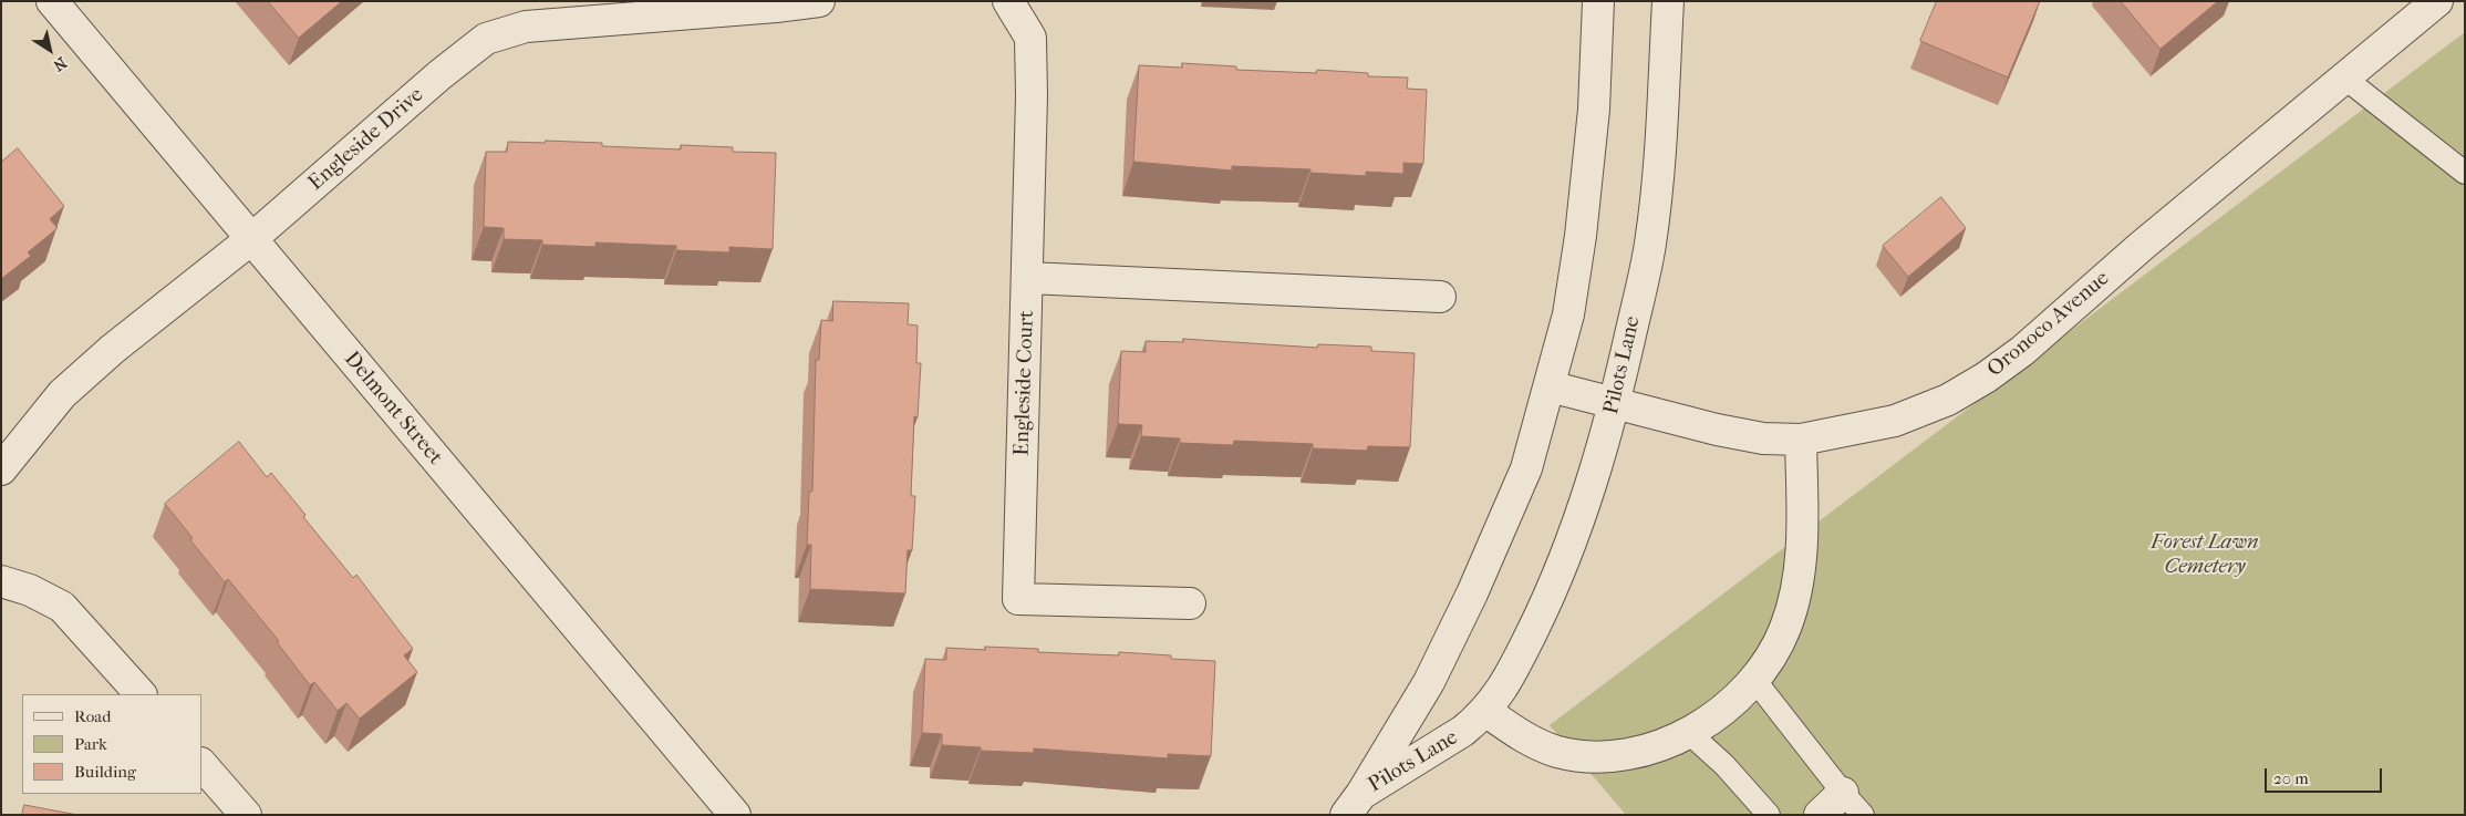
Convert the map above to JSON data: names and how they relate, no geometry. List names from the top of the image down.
{
  "streets": {
    "street": [
      "Engleside Drive",
      "Oronoco Avenue",
      "Pilots Lane",
      "Engleside Court",
      "Delmont Street"
    ]
  },
  "crossings": [
    ["Engleside Drive", "Delmont Street"],
    ["Oronoco Avenue", "Pilots Lane"]
  ],
  "parks": ["Forest Lawn Cemetery"],
  "legend": ["Road", "Park", "Building"],
  "scale_bar": "20 m",
  "north": "bottom right"
}
